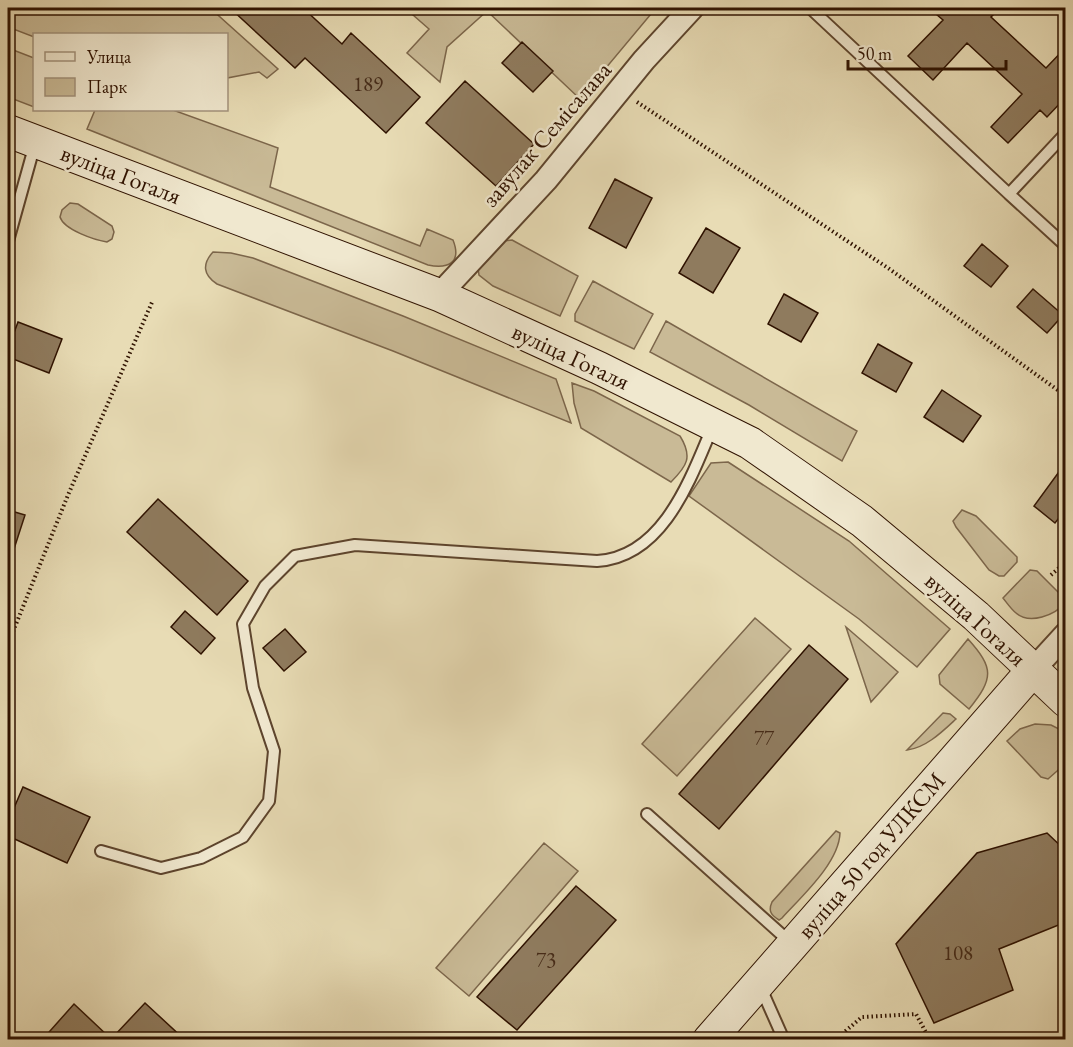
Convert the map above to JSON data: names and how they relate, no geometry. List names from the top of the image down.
{
  "streets": {
    "main road": ["вуліца Гогаля", "вуліца 50 год УЛКСМ"],
    "street": ["завулак Семісалава"]
  },
  "crossings": [
    ["завулак Семісалава", "вуліца Гогаля"],
    ["вуліца Гогаля", "вуліца 50 год УЛКСМ"]
  ],
  "house_numbers": [
    "189",
    "77",
    "108",
    "73"
  ],
  "legend": ["Улица", "Парк"],
  "scale_bar": "50 m"
}
